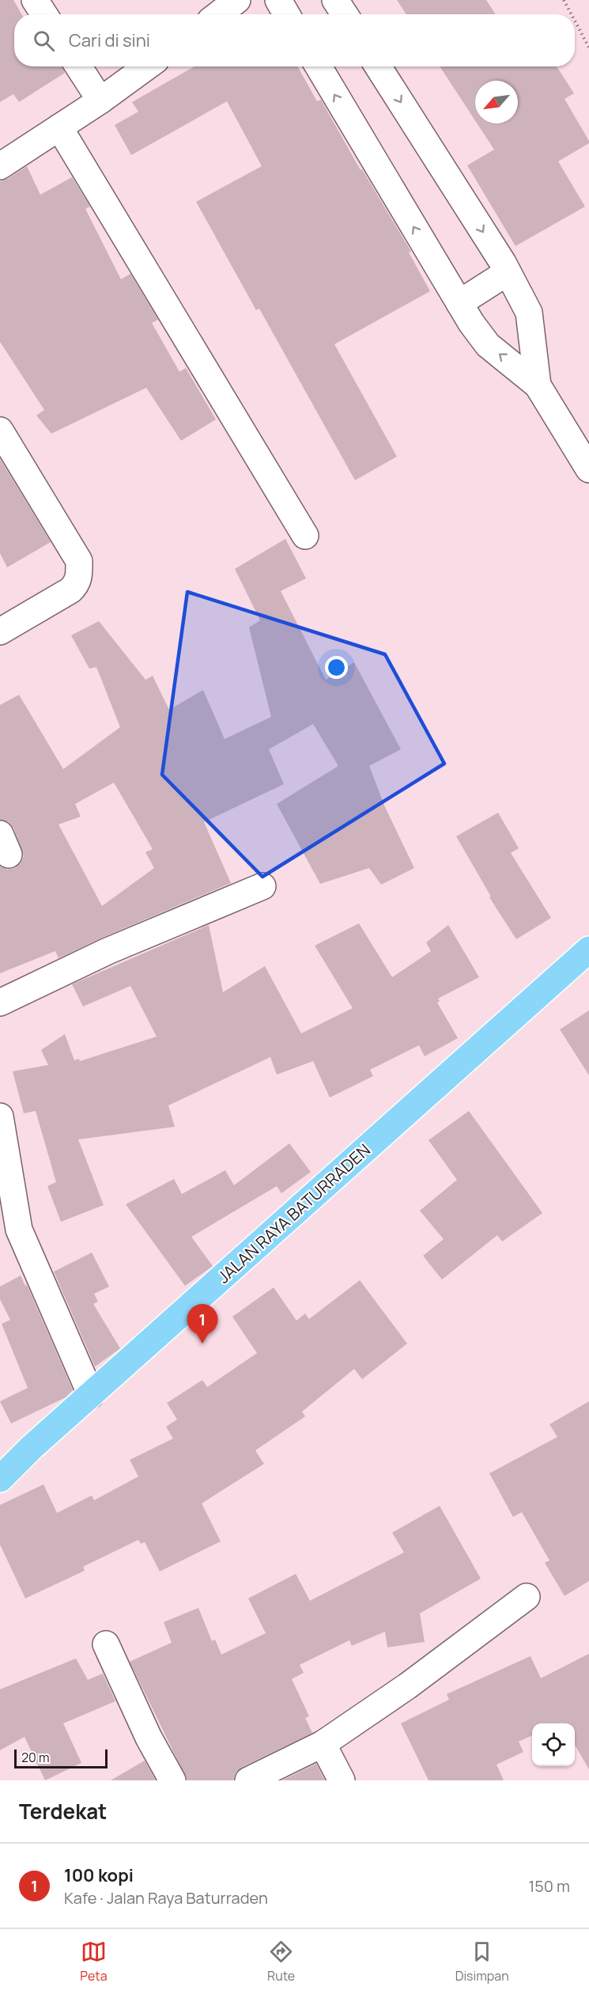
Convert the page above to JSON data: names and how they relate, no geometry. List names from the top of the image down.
{
  "streets": {
    "main road": ["JALAN RAYA BATURRADEN"]
  },
  "scale_bar": "20 m",
  "north": "bottom left",
  "page": {
    "search": "Cari di sini",
    "pins": "1",
    "scale": "20 m",
    "heading": "Terdekat",
    "list": [
      {
        "mark": "1",
        "name": "100 kopi",
        "note": "Kafe · Jalan Raya Baturraden",
        "value": "150 m"
      }
    ],
    "nav": ["Peta", "Rute", "Disimpan"]
  }
}
